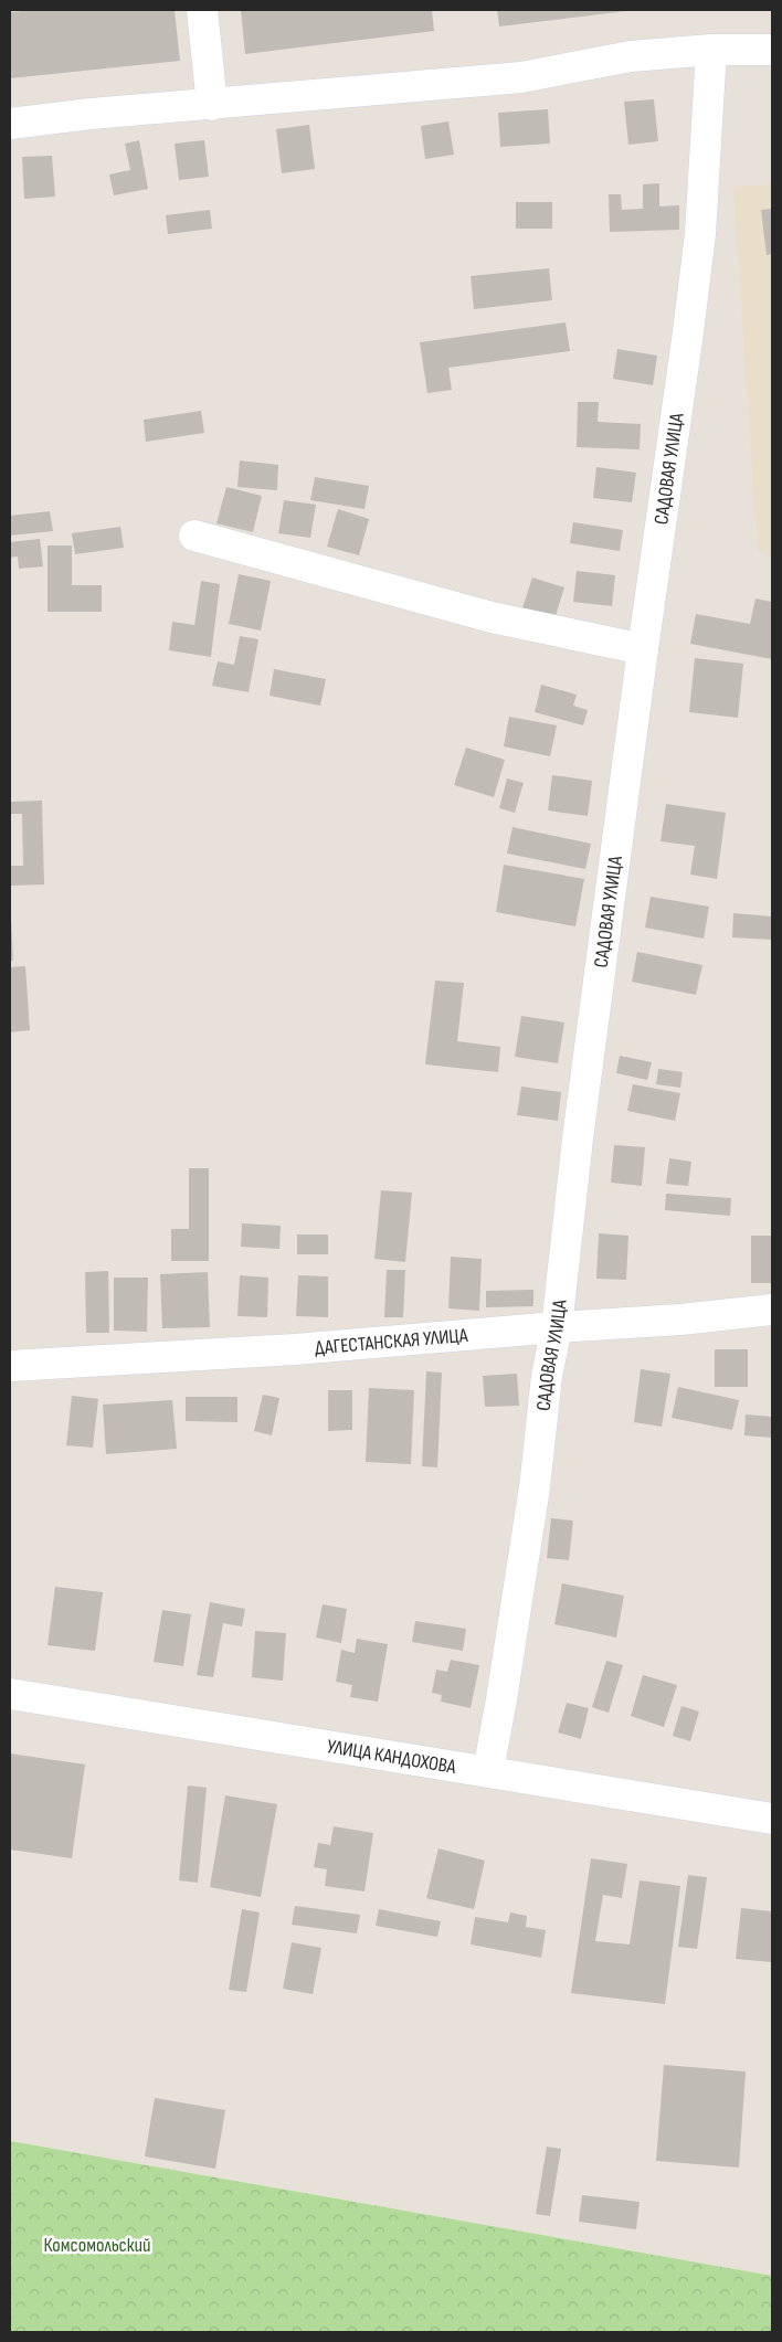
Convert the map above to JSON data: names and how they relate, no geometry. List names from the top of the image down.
{
  "streets": {
    "street": ["САДОВАЯ УЛИЦА", "ДАГЕСТАНСКАЯ УЛИЦА", "УЛИЦА КАНДОХОВА"]
  },
  "crossings": [
    ["САДОВАЯ УЛИЦА", "ДАГЕСТАНСКАЯ УЛИЦА"],
    ["САДОВАЯ УЛИЦА", "УЛИЦА КАНДОХОВА"]
  ],
  "parks": ["Комсомольский"]
}
